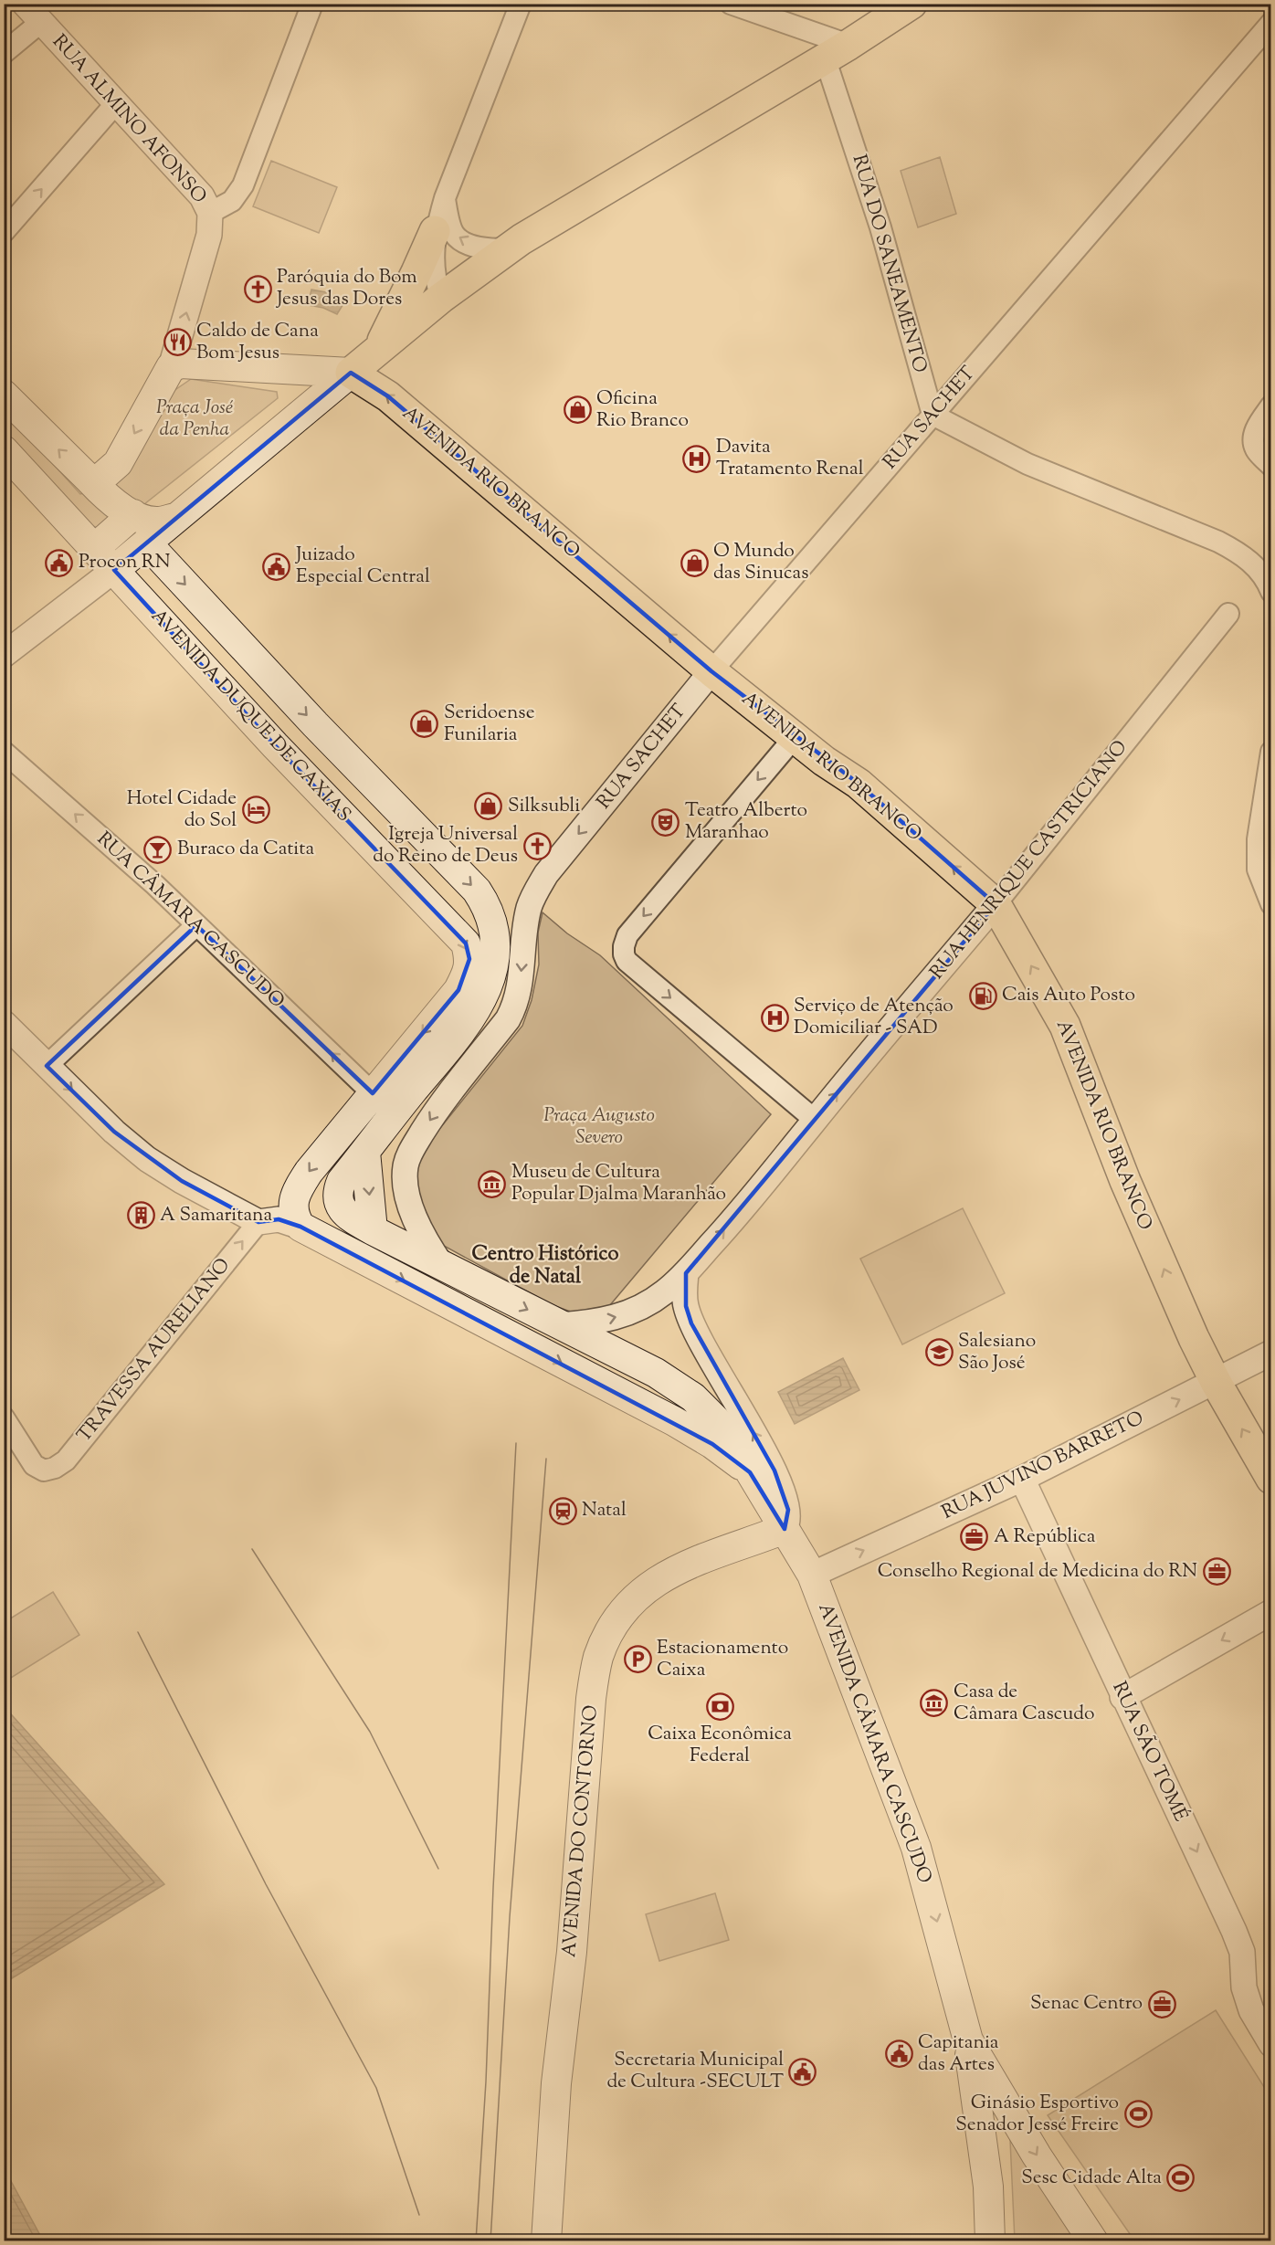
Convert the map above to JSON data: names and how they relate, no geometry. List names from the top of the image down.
{
  "streets": {
    "main road": [
      "AVENIDA RIO BRANCO",
      "AVENIDA DUQUE DE CAXIAS",
      "AVENIDA CÂMARA CASCUDO",
      "AVENIDA DO CONTORNO"
    ],
    "street": [
      "RUA ALMINO AFONSO",
      "RUA DO SANEAMENTO",
      "RUA SACHET",
      "RUA HENRIQUE CASTRICIANO",
      "RUA CÂMARA CASCUDO",
      "TRAVESSA AURELIANO",
      "RUA JUVINO BARRETO",
      "RUA SÃO TOMÉ"
    ]
  },
  "crossings": [
    ["RUA DO SANEAMENTO", "RUA SACHET"],
    ["RUA SACHET", "AVENIDA RIO BRANCO"],
    ["AVENIDA RIO BRANCO", "RUA HENRIQUE CASTRICIANO"],
    ["AVENIDA RIO BRANCO", "RUA JUVINO BARRETO"],
    ["AVENIDA DUQUE DE CAXIAS", "RUA CÂMARA CASCUDO"],
    ["RUA JUVINO BARRETO", "AVENIDA CÂMARA CASCUDO"],
    ["RUA JUVINO BARRETO", "RUA SÃO TOMÉ"],
    ["AVENIDA CÂMARA CASCUDO", "AVENIDA DO CONTORNO"]
  ],
  "one_way": [
    "RUA SACHET",
    "AVENIDA RIO BRANCO",
    "AVENIDA DUQUE DE CAXIAS",
    "RUA HENRIQUE CASTRICIANO",
    "RUA CÂMARA CASCUDO",
    "TRAVESSA AURELIANO",
    "RUA JUVINO BARRETO",
    "AVENIDA CÂMARA CASCUDO",
    "RUA SÃO TOMÉ"
  ],
  "districts": ["Centro Histórico de Natal"],
  "parks": ["Praça José da Penha", "Praça Augusto Severo"],
  "places": {
    "church": ["Paróquia do Bom Jesus das Dores", "Igreja Universal do Reino de Deus"],
    "restaurant": ["Caldo de Cana Bom Jesus"],
    "shop": [
      "Oficina Rio Branco",
      "O Mundo das Sinucas",
      "Seridoense Funilaria",
      "Silksubli"
    ],
    "hospital": ["Davita Tratamento Renal", "Serviço de Atenção Domiciliar - SAD"],
    "public building": [
      "Procon RN",
      "Juizado Especial Central",
      "Capitania das Artes",
      "Secretaria Municipal de Cultura -SECULT"
    ],
    "hotel": ["Hotel Cidade do Sol"],
    "theatre": ["Teatro Alberto Maranhao"],
    "bar": ["Buraco da Catita"],
    "fuel station": ["Cais Auto Posto"],
    "museum": ["Museu de Cultura Popular Djalma Maranhão", "Casa de Câmara Cascudo"],
    "building": ["A Samaritana"],
    "school or university": ["Salesiano São José"],
    "station": ["Natal"],
    "office": ["A República", "Conselho Regional de Medicina do RN", "Senac Centro"],
    "parking": ["Estacionamento Caixa"],
    "bank": ["Caixa Econômica Federal"],
    "sports": ["Ginásio Esportivo Senador Jessé Freire", "Sesc Cidade Alta"]
  }
}
